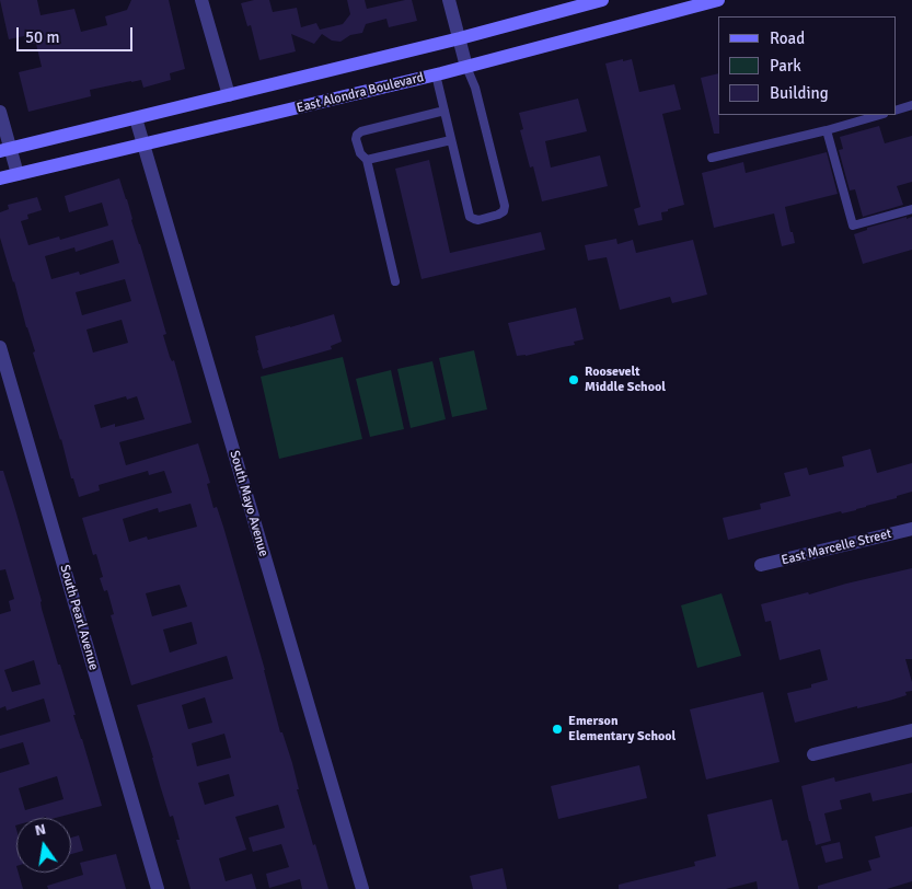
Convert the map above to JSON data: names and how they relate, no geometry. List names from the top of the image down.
{
  "streets": {
    "main road": ["East Alondra Boulevard"],
    "street": ["South Mayo Avenue", "East Marcelle Street", "South Pearl Avenue"]
  },
  "crossings": [
    ["East Alondra Boulevard", "South Mayo Avenue"]
  ],
  "places": ["Roosevelt Middle School", "Emerson Elementary School"],
  "legend": ["Road", "Park", "Building"],
  "scale_bar": "50 m",
  "north": "top"
}
